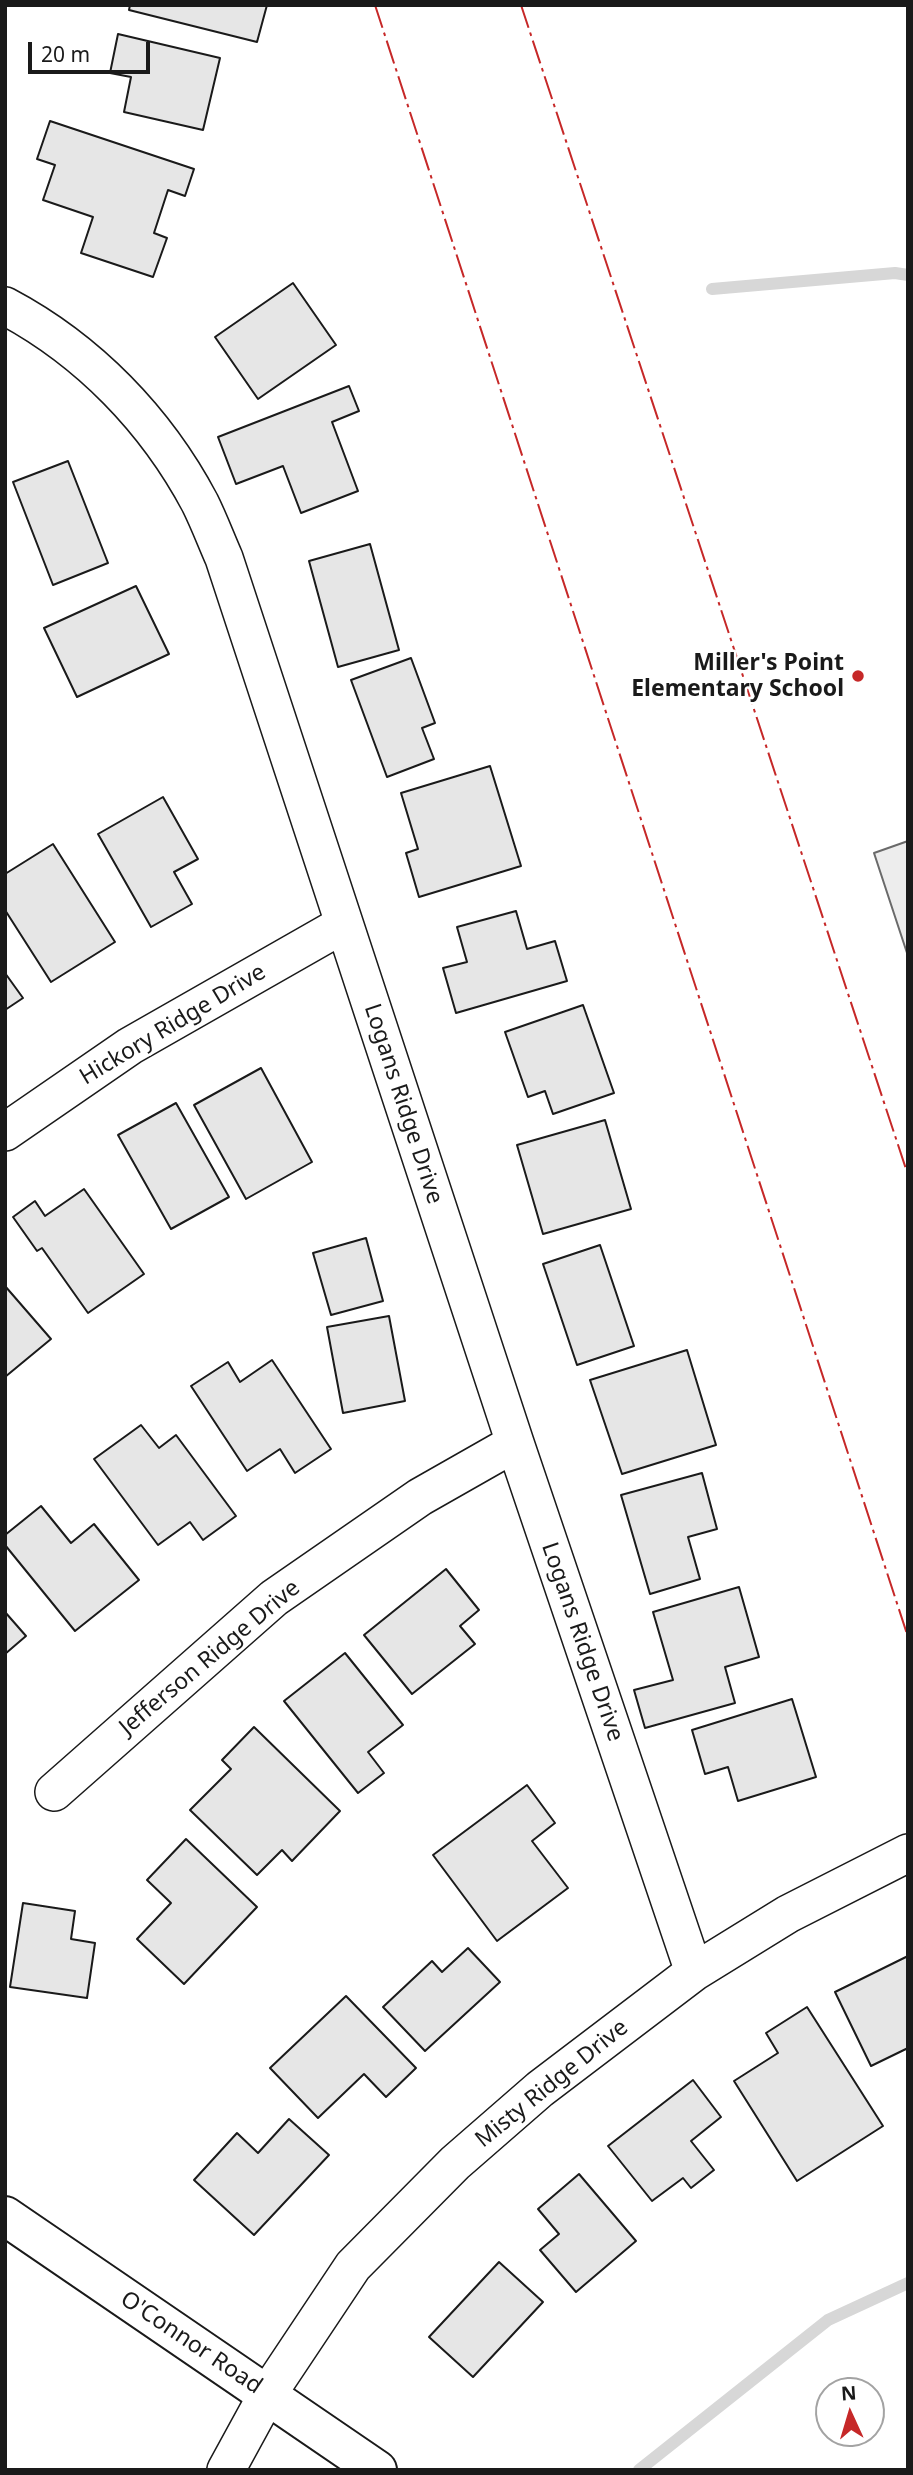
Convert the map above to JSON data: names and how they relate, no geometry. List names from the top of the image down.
{
  "streets": {
    "main road": ["O'Connor Road"],
    "street": [
      "Hickory Ridge Drive",
      "Logans Ridge Drive",
      "Jefferson Ridge Drive",
      "Misty Ridge Drive"
    ]
  },
  "crossings": [
    ["Hickory Ridge Drive", "Logans Ridge Drive"],
    ["Logans Ridge Drive", "Jefferson Ridge Drive"],
    ["Logans Ridge Drive", "Misty Ridge Drive"],
    ["Misty Ridge Drive", "O'Connor Road"]
  ],
  "places": ["Miller's Point Elementary School"],
  "scale_bar": "20 m",
  "north": "top"
}
